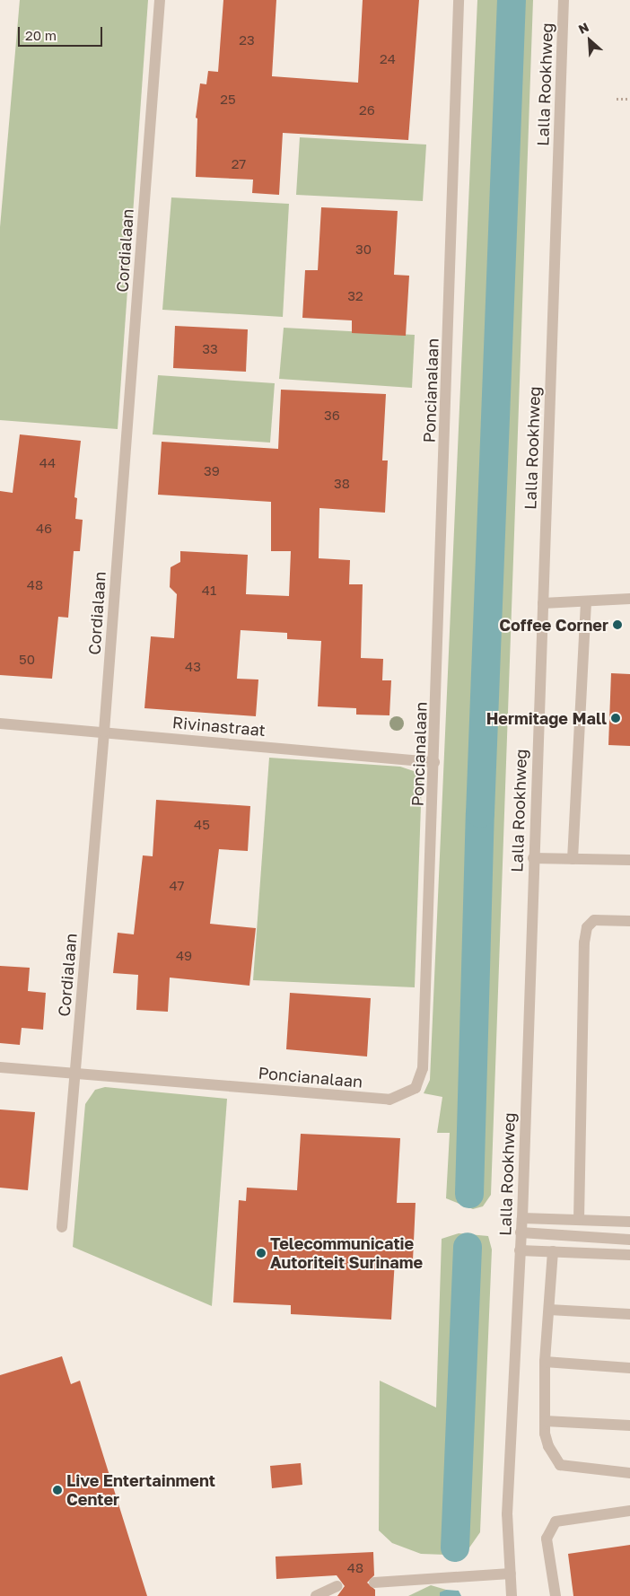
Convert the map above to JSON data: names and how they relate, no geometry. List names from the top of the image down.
{
  "streets": {
    "street": [
      "Lalla Rookhweg",
      "Cordialaan",
      "Poncianalaan",
      "Rivinastraat"
    ]
  },
  "crossings": [
    ["Cordialaan", "Poncianalaan"],
    ["Cordialaan", "Rivinastraat"],
    ["Poncianalaan", "Rivinastraat"]
  ],
  "places": [
    "Coffee Corner",
    "Hermitage Mall",
    "Telecommunicatie Autoriteit Suriname",
    "Live Entertainment Center"
  ],
  "house_numbers": [
    "23",
    "24",
    "25",
    "26",
    "27",
    "30",
    "32",
    "33",
    "36",
    "44",
    "39",
    "38",
    "46",
    "48",
    "41",
    "50",
    "43",
    "45",
    "47",
    "49",
    "48"
  ],
  "scale_bar": "20 m",
  "north": "top left"
}
